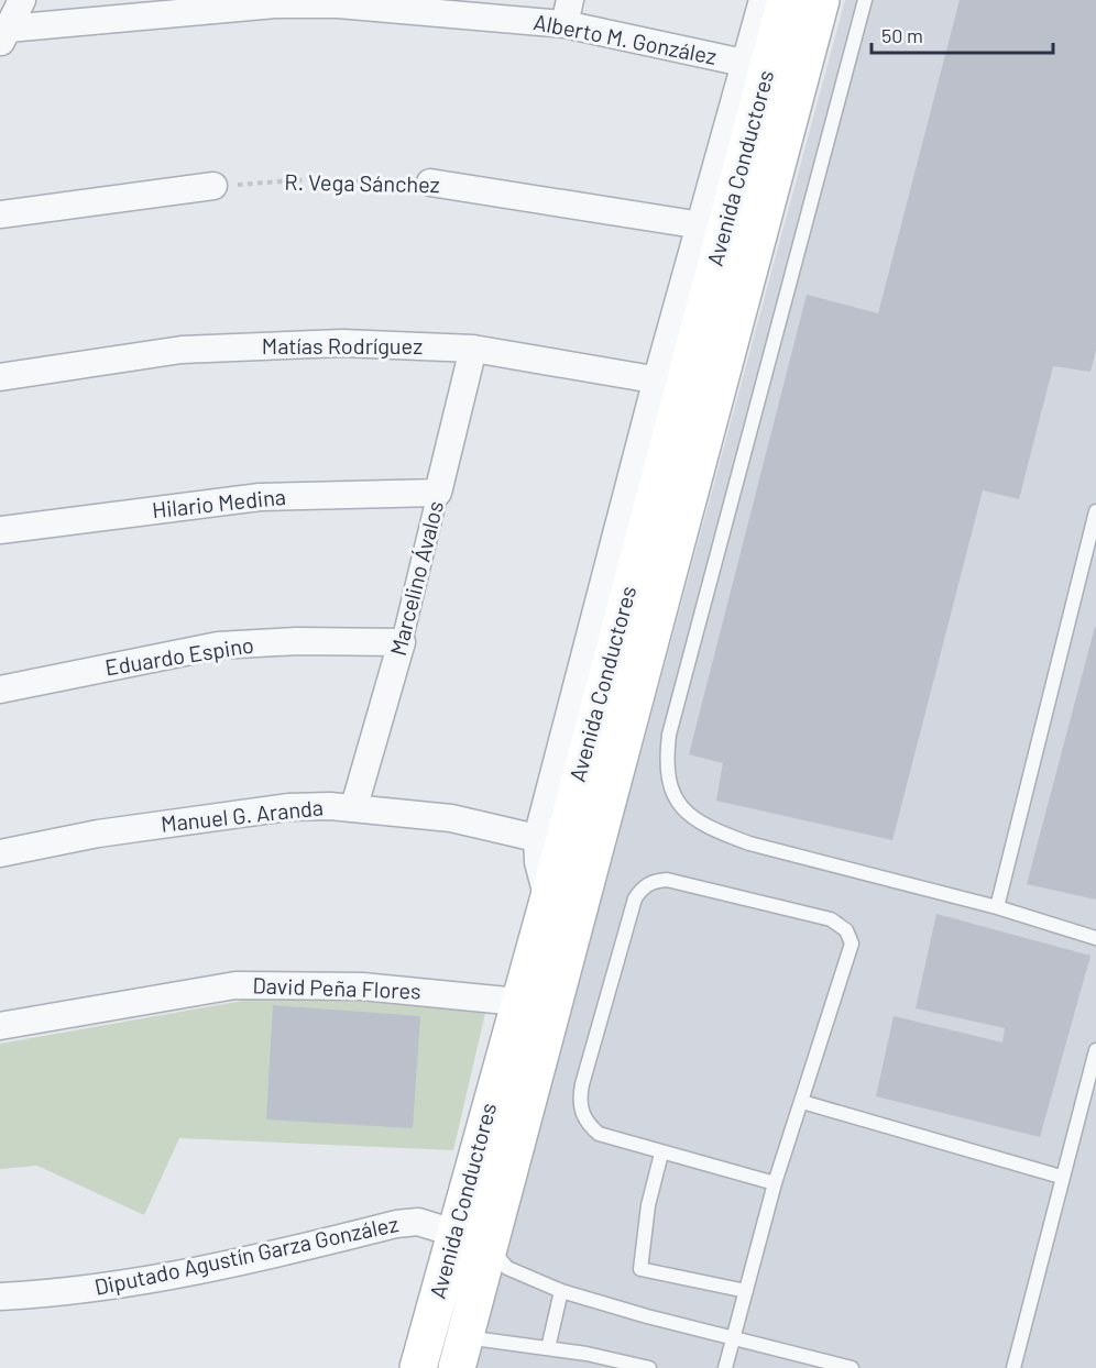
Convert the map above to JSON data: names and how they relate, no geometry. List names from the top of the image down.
{
  "streets": {
    "main road": ["Avenida Conductores"],
    "street": [
      "Alberto M. González",
      "R. Vega Sánchez",
      "Matías Rodríguez",
      "Hilario Medina",
      "Marcelino Ávalos",
      "Eduardo Espino",
      "Manuel G. Aranda",
      "David Peña Flores",
      "Diputado Agustín Garza González"
    ]
  },
  "crossings": [
    ["Alberto M. González", "Avenida Conductores"],
    ["Avenida Conductores", "R. Vega Sánchez"],
    ["Avenida Conductores", "Matías Rodríguez"],
    ["Avenida Conductores", "Manuel G. Aranda"],
    ["Avenida Conductores", "David Peña Flores"],
    ["Avenida Conductores", "Diputado Agustín Garza González"],
    ["Matías Rodríguez", "Marcelino Ávalos"],
    ["Hilario Medina", "Marcelino Ávalos"],
    ["Marcelino Ávalos", "Eduardo Espino"],
    ["Marcelino Ávalos", "Manuel G. Aranda"]
  ],
  "scale_bar": "50 m"
}
